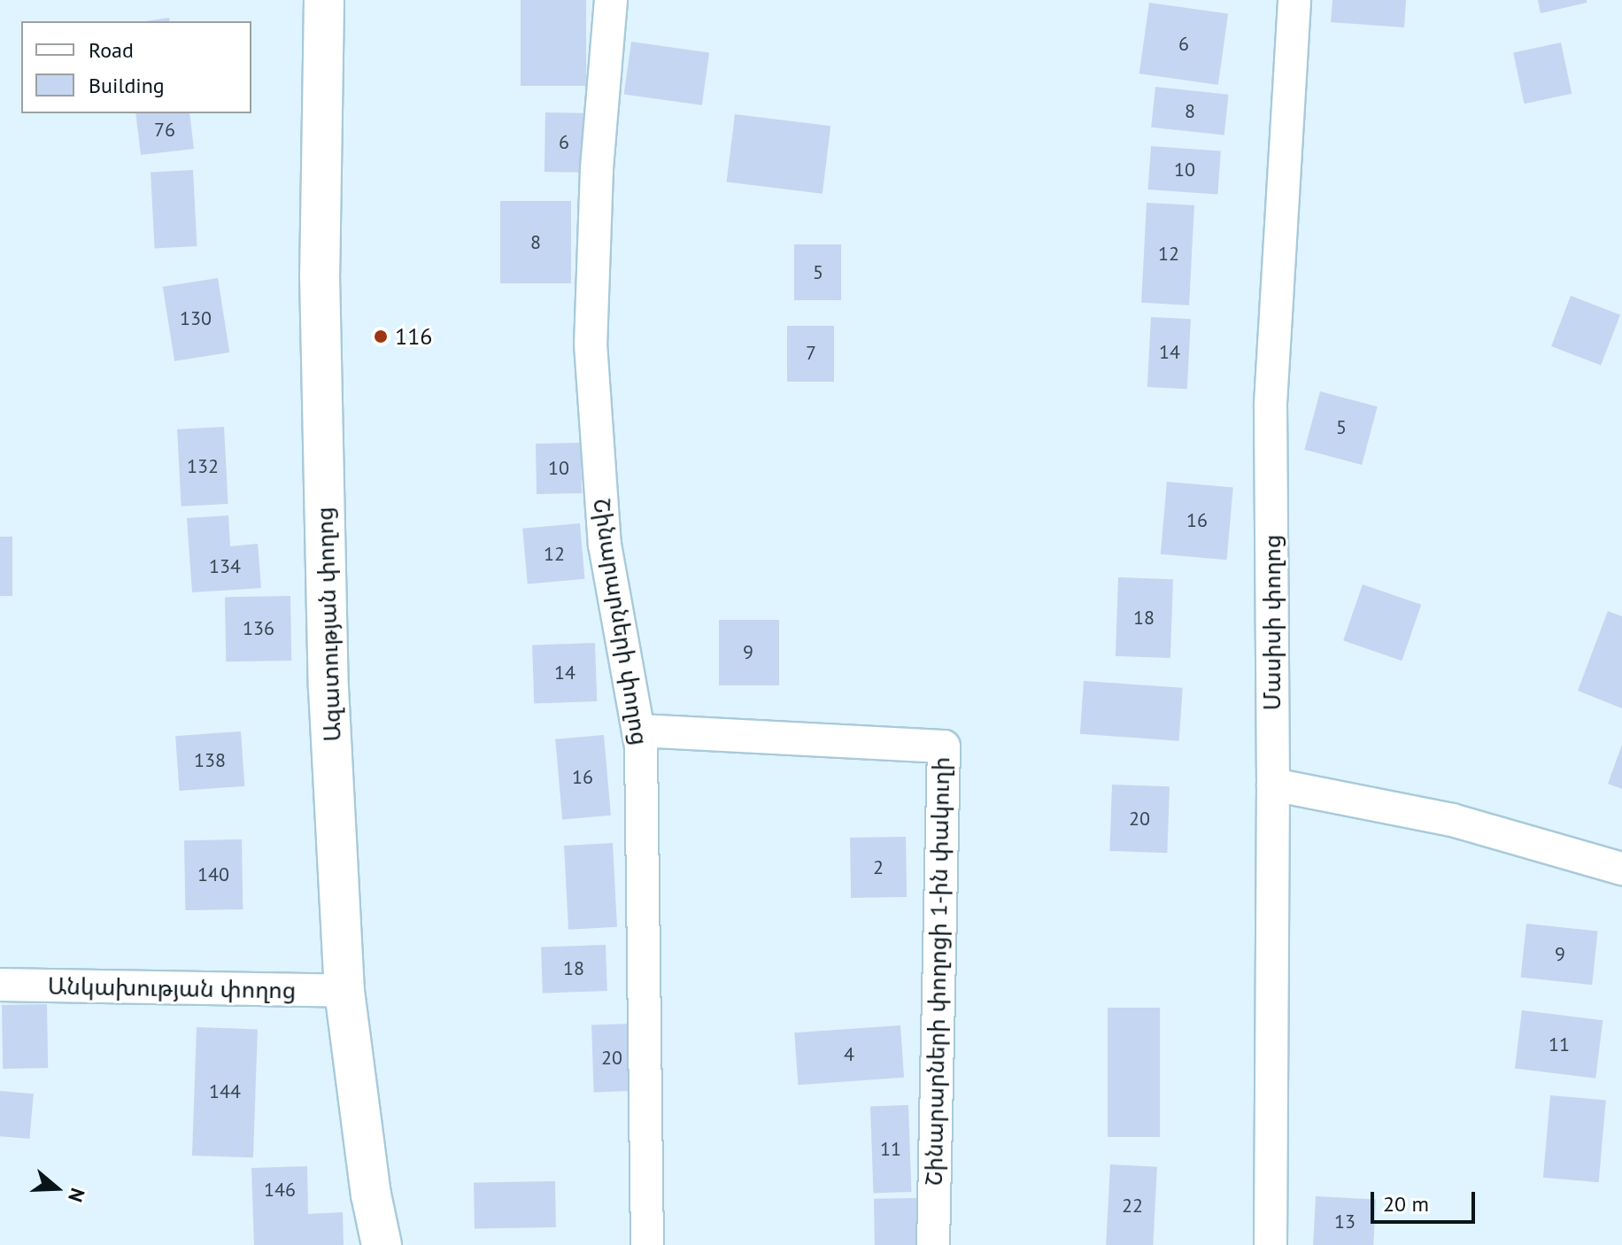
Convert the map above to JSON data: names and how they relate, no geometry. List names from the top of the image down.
{
  "streets": {
    "street": [
      "Շինարարների փողոց",
      "Մասիսի փողոց",
      "Ազատության փողոց",
      "Շինարարների փողոցի 1-ին փակուղի",
      "Անկախության փողոց"
    ]
  },
  "crossings": [
    ["Շինարարների փողոց", "Շինարարների փողոցի 1-ին փակուղի"],
    ["Ազատության փողոց", "Անկախության փողոց"]
  ],
  "places": ["116"],
  "house_numbers": [
    "6",
    "8",
    "76",
    "6",
    "10",
    "8",
    "12",
    "5",
    "130",
    "14",
    "7",
    "5",
    "132",
    "10",
    "16",
    "12",
    "134",
    "18",
    "136",
    "9",
    "14",
    "138",
    "16",
    "20",
    "2",
    "140",
    "9",
    "18",
    "11",
    "4",
    "20",
    "144",
    "11",
    "146",
    "22",
    "13"
  ],
  "legend": ["Road", "Building"],
  "scale_bar": "20 m",
  "north": "right"
}
